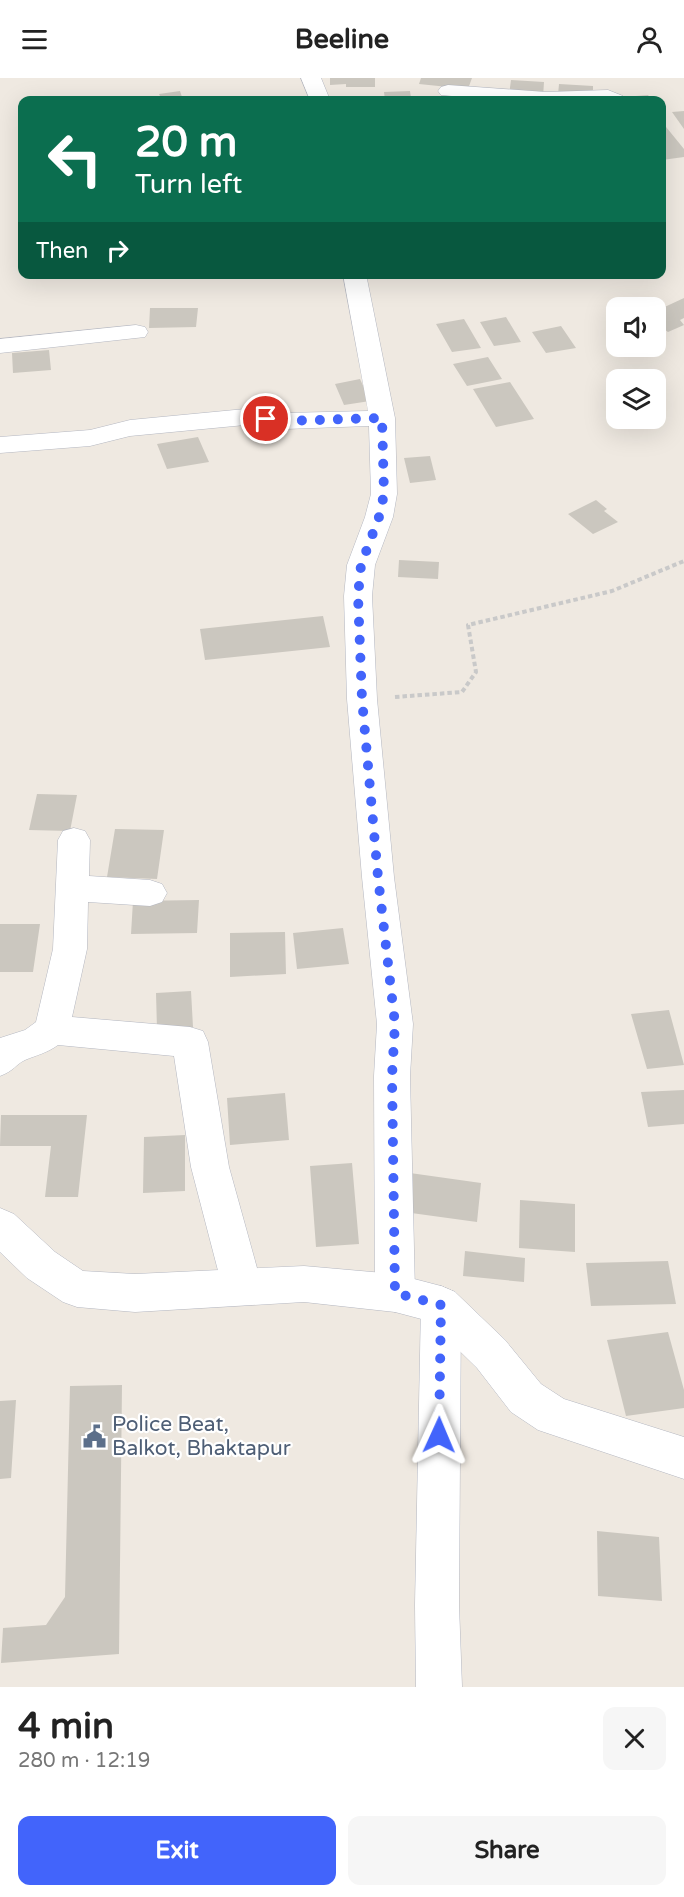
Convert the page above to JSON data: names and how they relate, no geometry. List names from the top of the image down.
{
  "places": {
    "public building": ["Police Beat, Balkot, Bhaktapur"]
  },
  "page": {
    "header": "Beeline",
    "turn": ["20 m", "Turn left"],
    "then": "Then",
    "heading": ["4 min", "280 m · 12:19"],
    "buttons": ["Exit", "Share"]
  }
}
